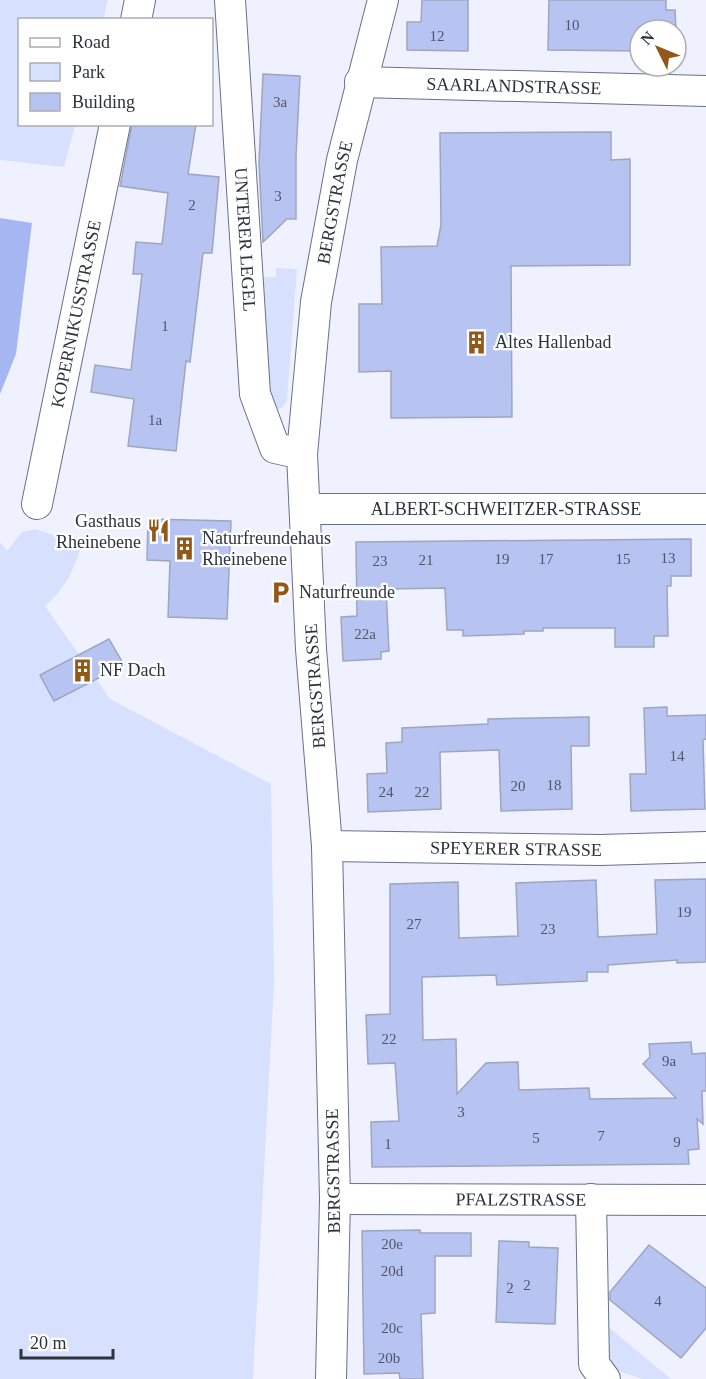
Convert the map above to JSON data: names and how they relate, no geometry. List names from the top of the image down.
{
  "streets": {
    "street": [
      "SAARLANDSTRASSE",
      "BERGSTRASSE",
      "UNTERER LEGEL",
      "KOPERNIKUSSTRASSE",
      "ALBERT-SCHWEITZER-STRASSE",
      "SPEYERER STRASSE",
      "PFALZSTRASSE"
    ]
  },
  "crossings": [
    ["SAARLANDSTRASSE", "BERGSTRASSE"],
    ["BERGSTRASSE", "UNTERER LEGEL"],
    ["BERGSTRASSE", "ALBERT-SCHWEITZER-STRASSE"],
    ["BERGSTRASSE", "SPEYERER STRASSE"],
    ["BERGSTRASSE", "PFALZSTRASSE"]
  ],
  "places": {
    "building": ["Altes Hallenbad", "Naturfreundehaus Rheinebene", "NF Dach"],
    "restaurant": ["Gasthaus Rheinebene"],
    "parking": ["Naturfreunde"]
  },
  "house_numbers": [
    "10",
    "12",
    "3a",
    "3",
    "2",
    "1",
    "1a",
    "13",
    "19",
    "17",
    "15",
    "21",
    "23",
    "22a",
    "14",
    "18",
    "20",
    "24",
    "22",
    "19",
    "27",
    "23",
    "22",
    "9a",
    "3",
    "7",
    "5",
    "9",
    "1",
    "20e",
    "20d",
    "2",
    "2",
    "4",
    "20c",
    "20b"
  ],
  "legend": ["Road", "Park", "Building"],
  "scale_bar": "20 m",
  "north": "top left"
}
